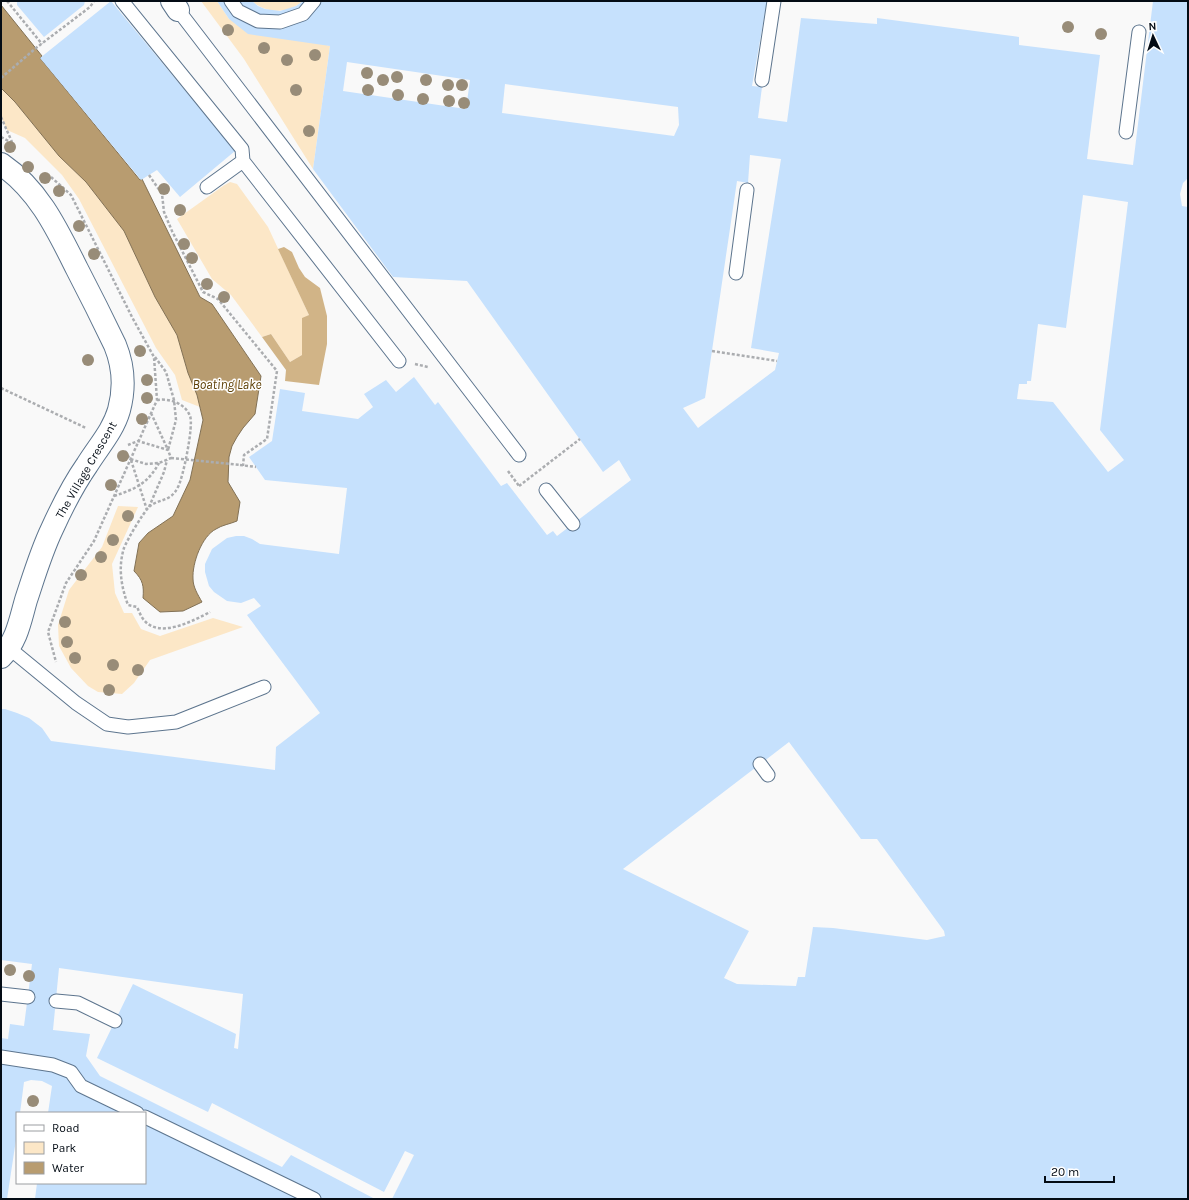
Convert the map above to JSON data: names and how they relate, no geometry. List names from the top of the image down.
{
  "streets": {
    "street": ["The Village Crescent"]
  },
  "water": ["Boating Lake"],
  "legend": ["Road", "Park", "Water"],
  "scale_bar": "20 m",
  "north": "top"
}
